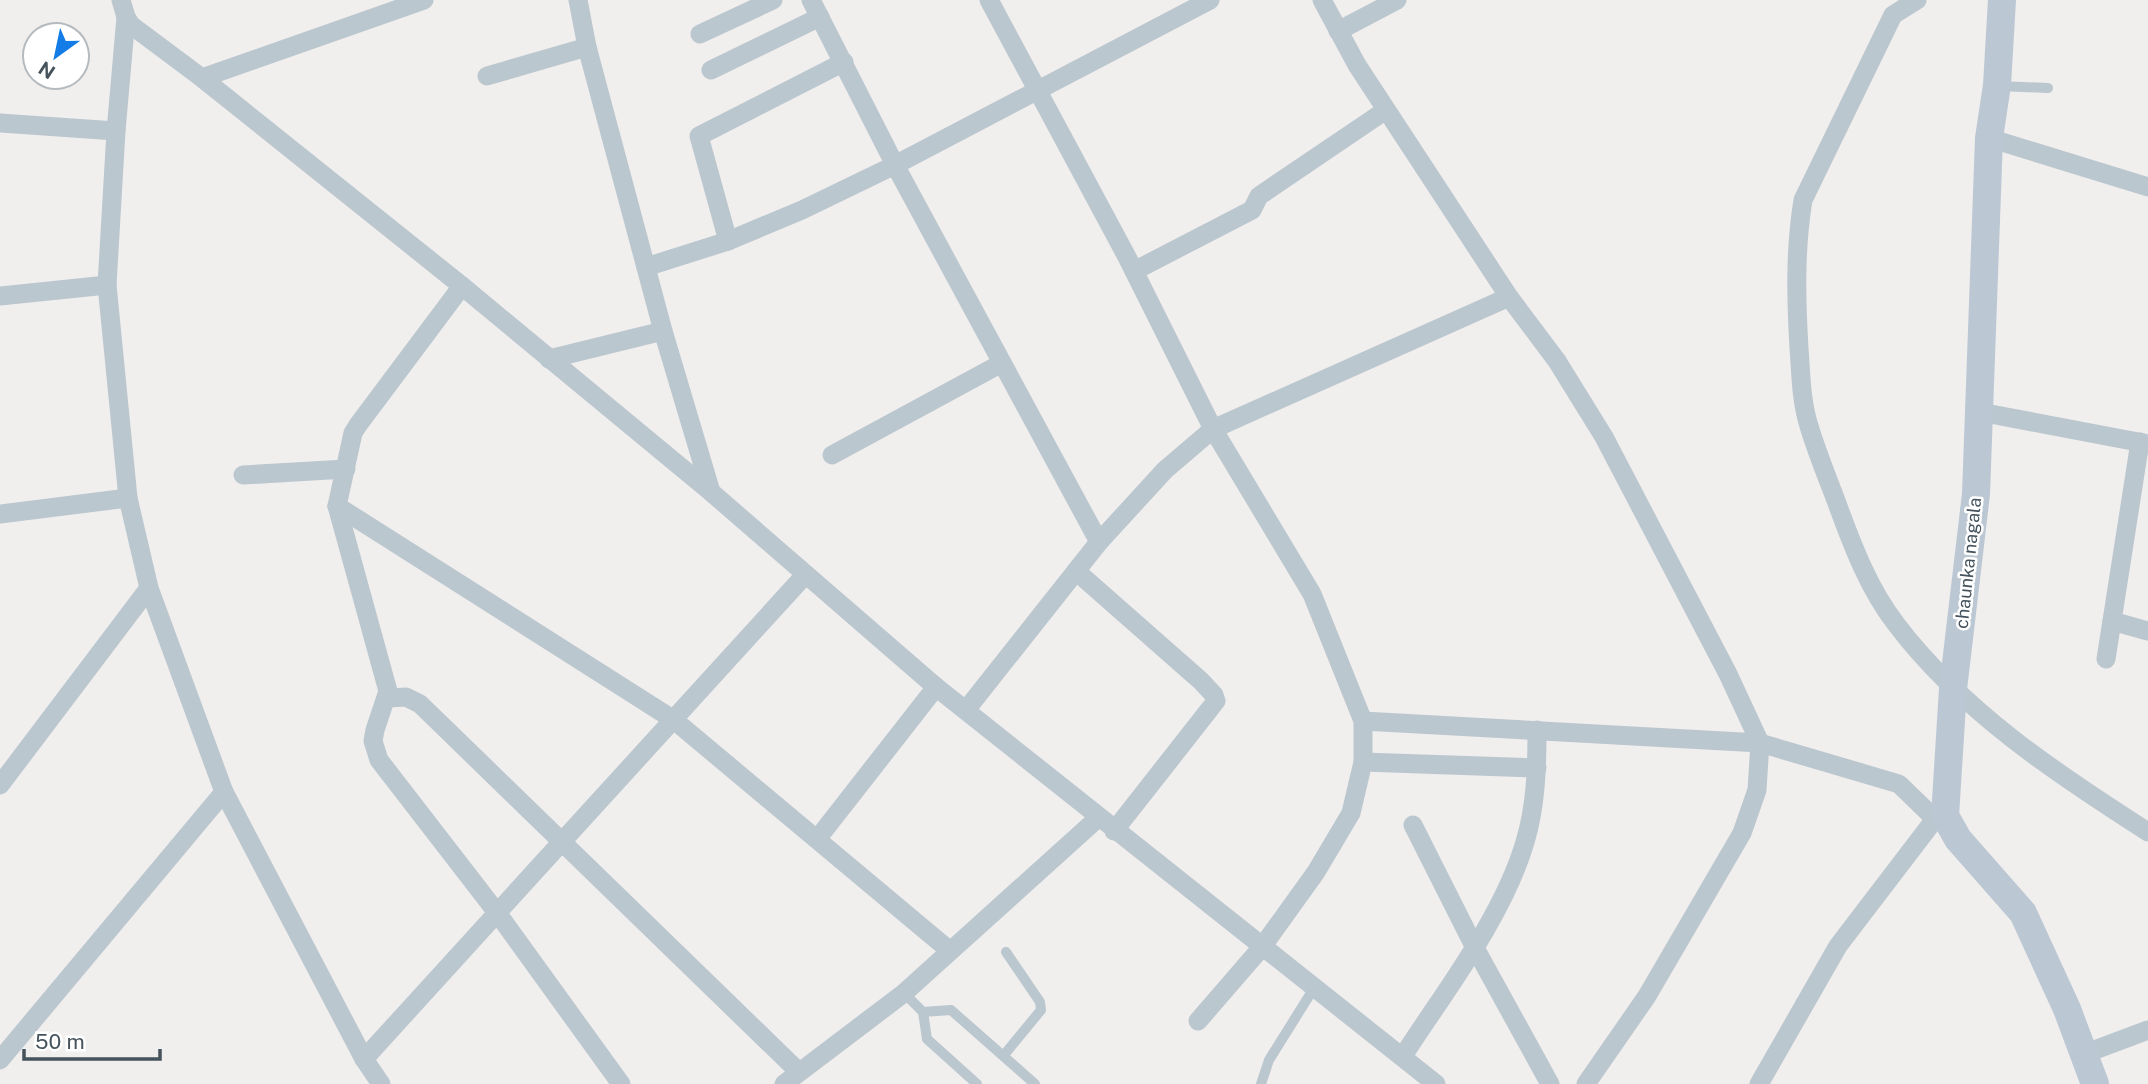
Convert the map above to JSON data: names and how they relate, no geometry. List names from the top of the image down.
{
  "streets": {
    "main road": ["chaunka nagala"]
  },
  "scale_bar": "50 m",
  "north": "bottom left"
}
